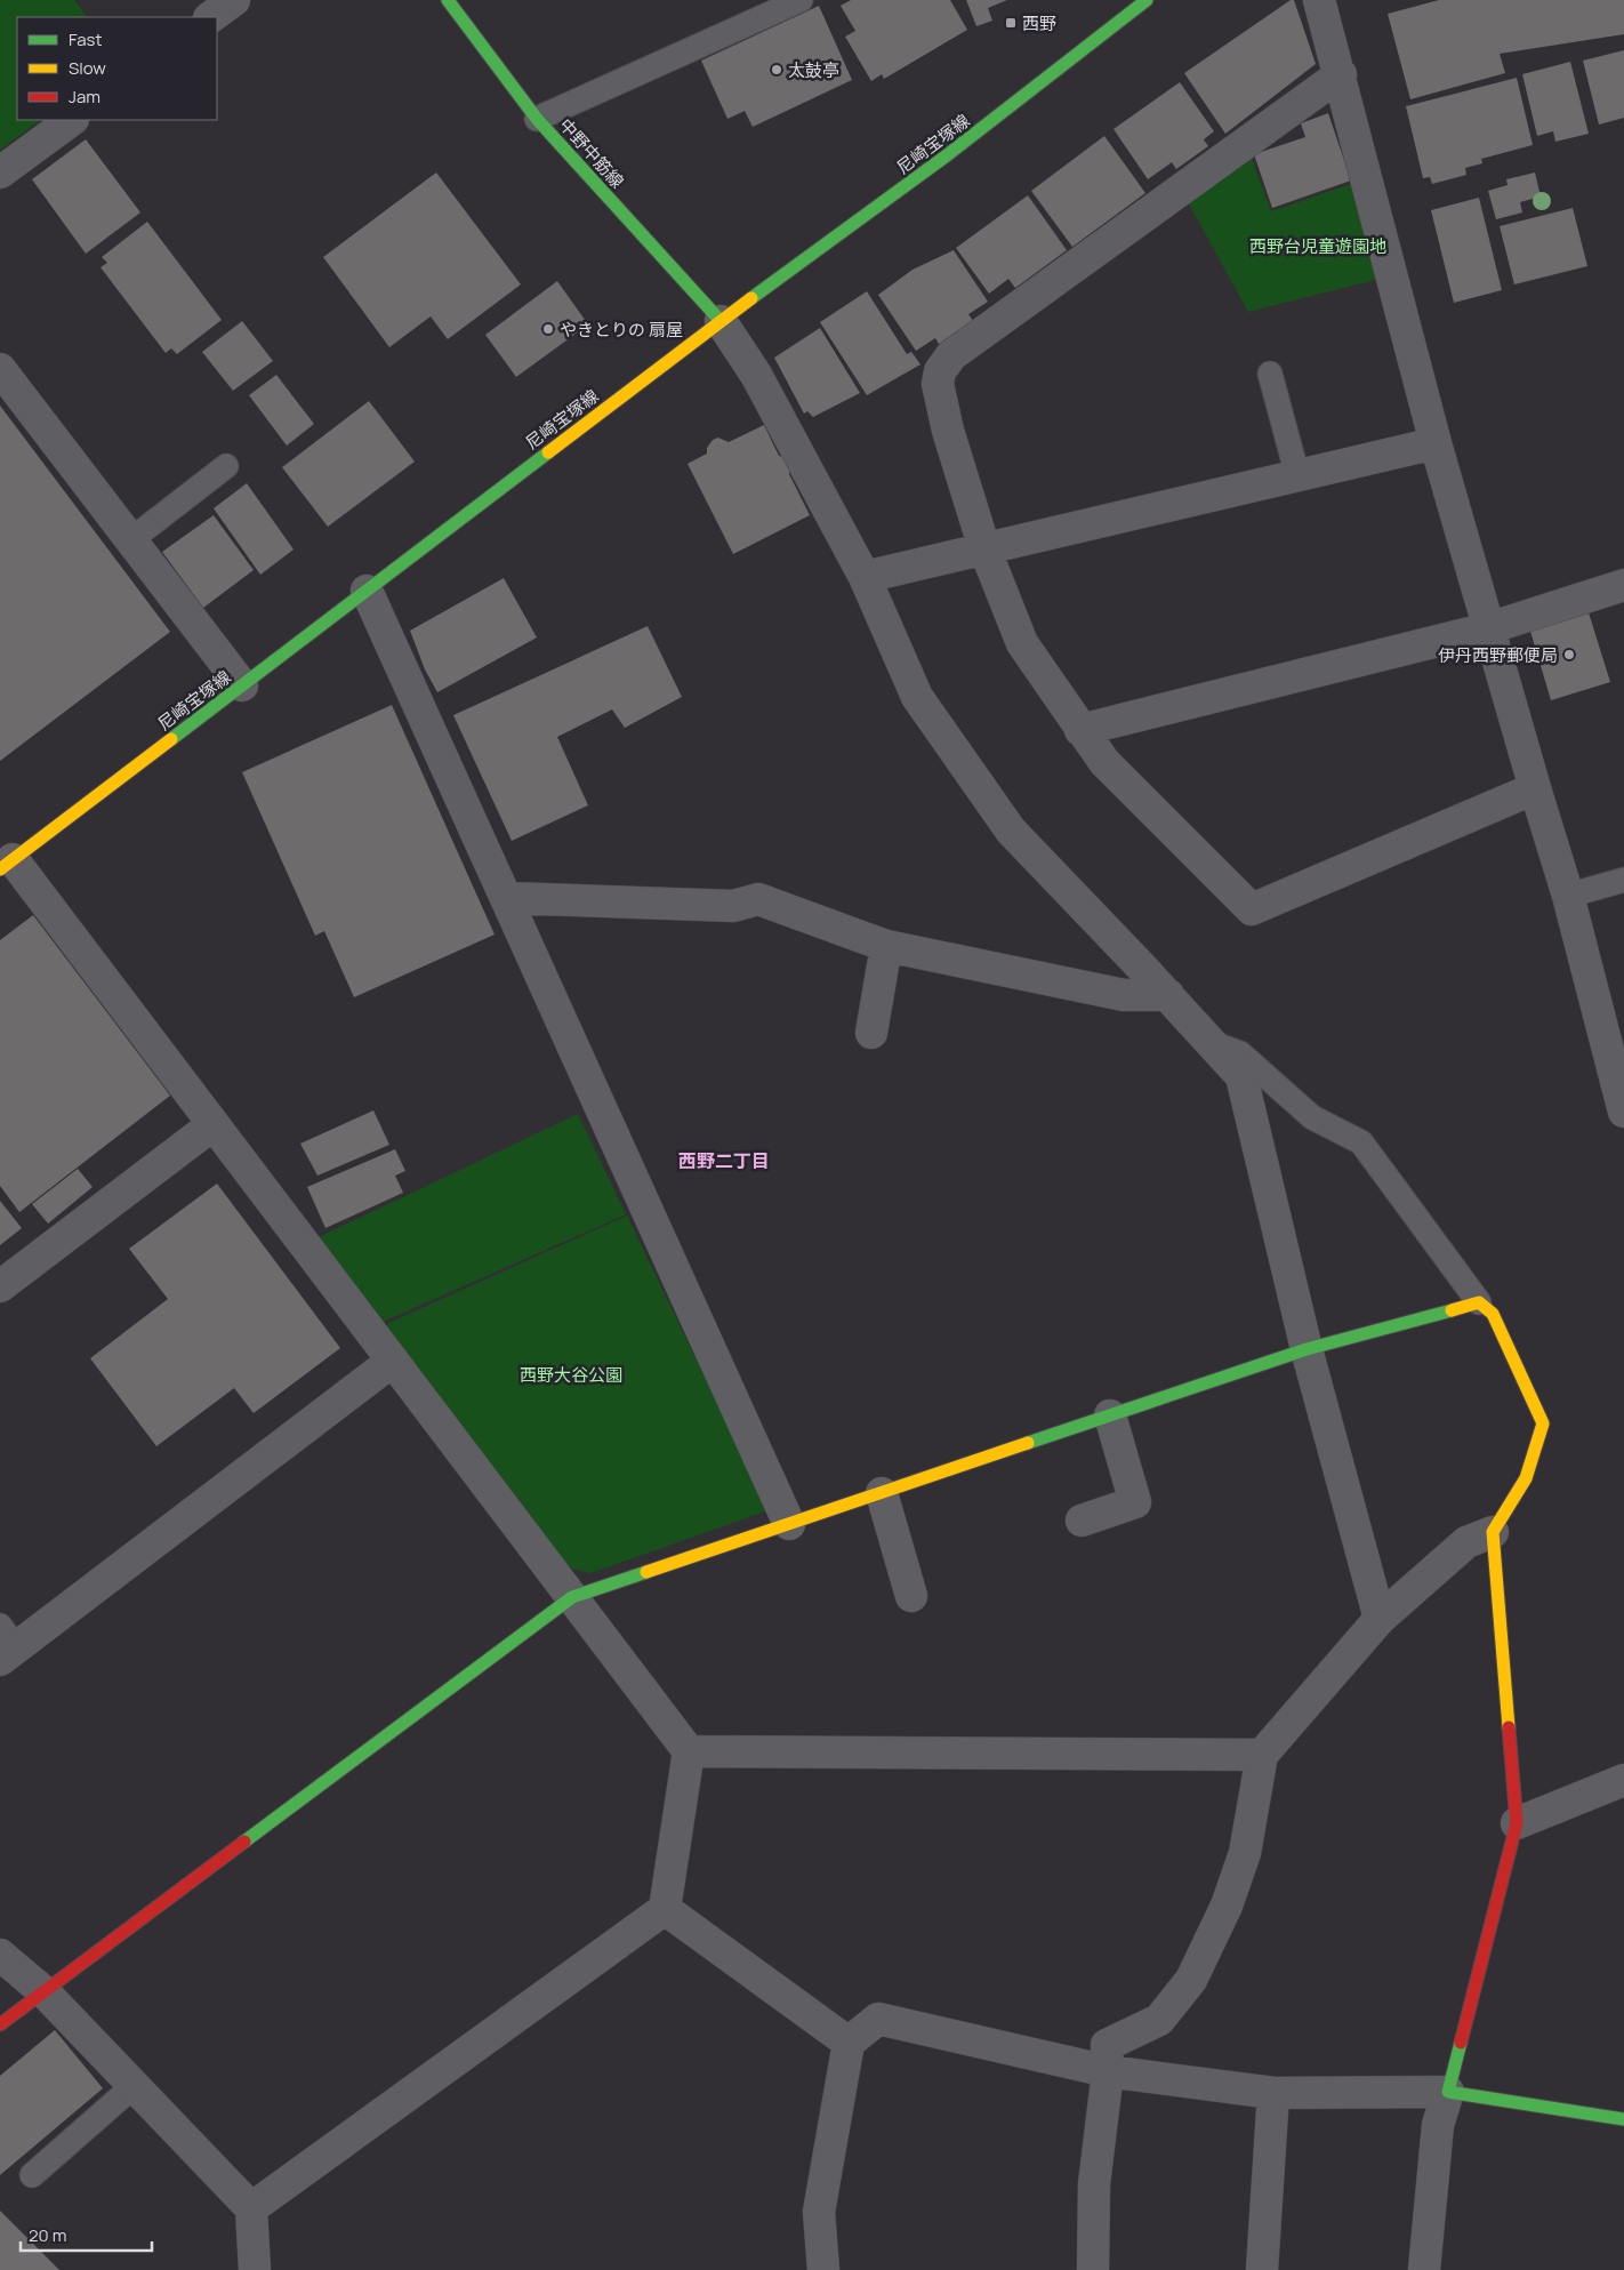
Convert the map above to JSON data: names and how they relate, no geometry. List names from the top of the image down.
{
  "streets": {
    "street": ["尼崎宝塚線", "中野中筋線"]
  },
  "crossings": [
    ["尼崎宝塚線", "中野中筋線"]
  ],
  "districts": ["西野二丁目"],
  "parks": ["西野台児童遊園地", "西野大谷公園"],
  "places": {
    "transit": ["西野"],
    "other": ["太鼓亭", "やきとりの 扇屋", "伊丹西野郵便局"]
  },
  "legend": ["Fast", "Slow", "Jam"],
  "scale_bar": "20 m"
}
